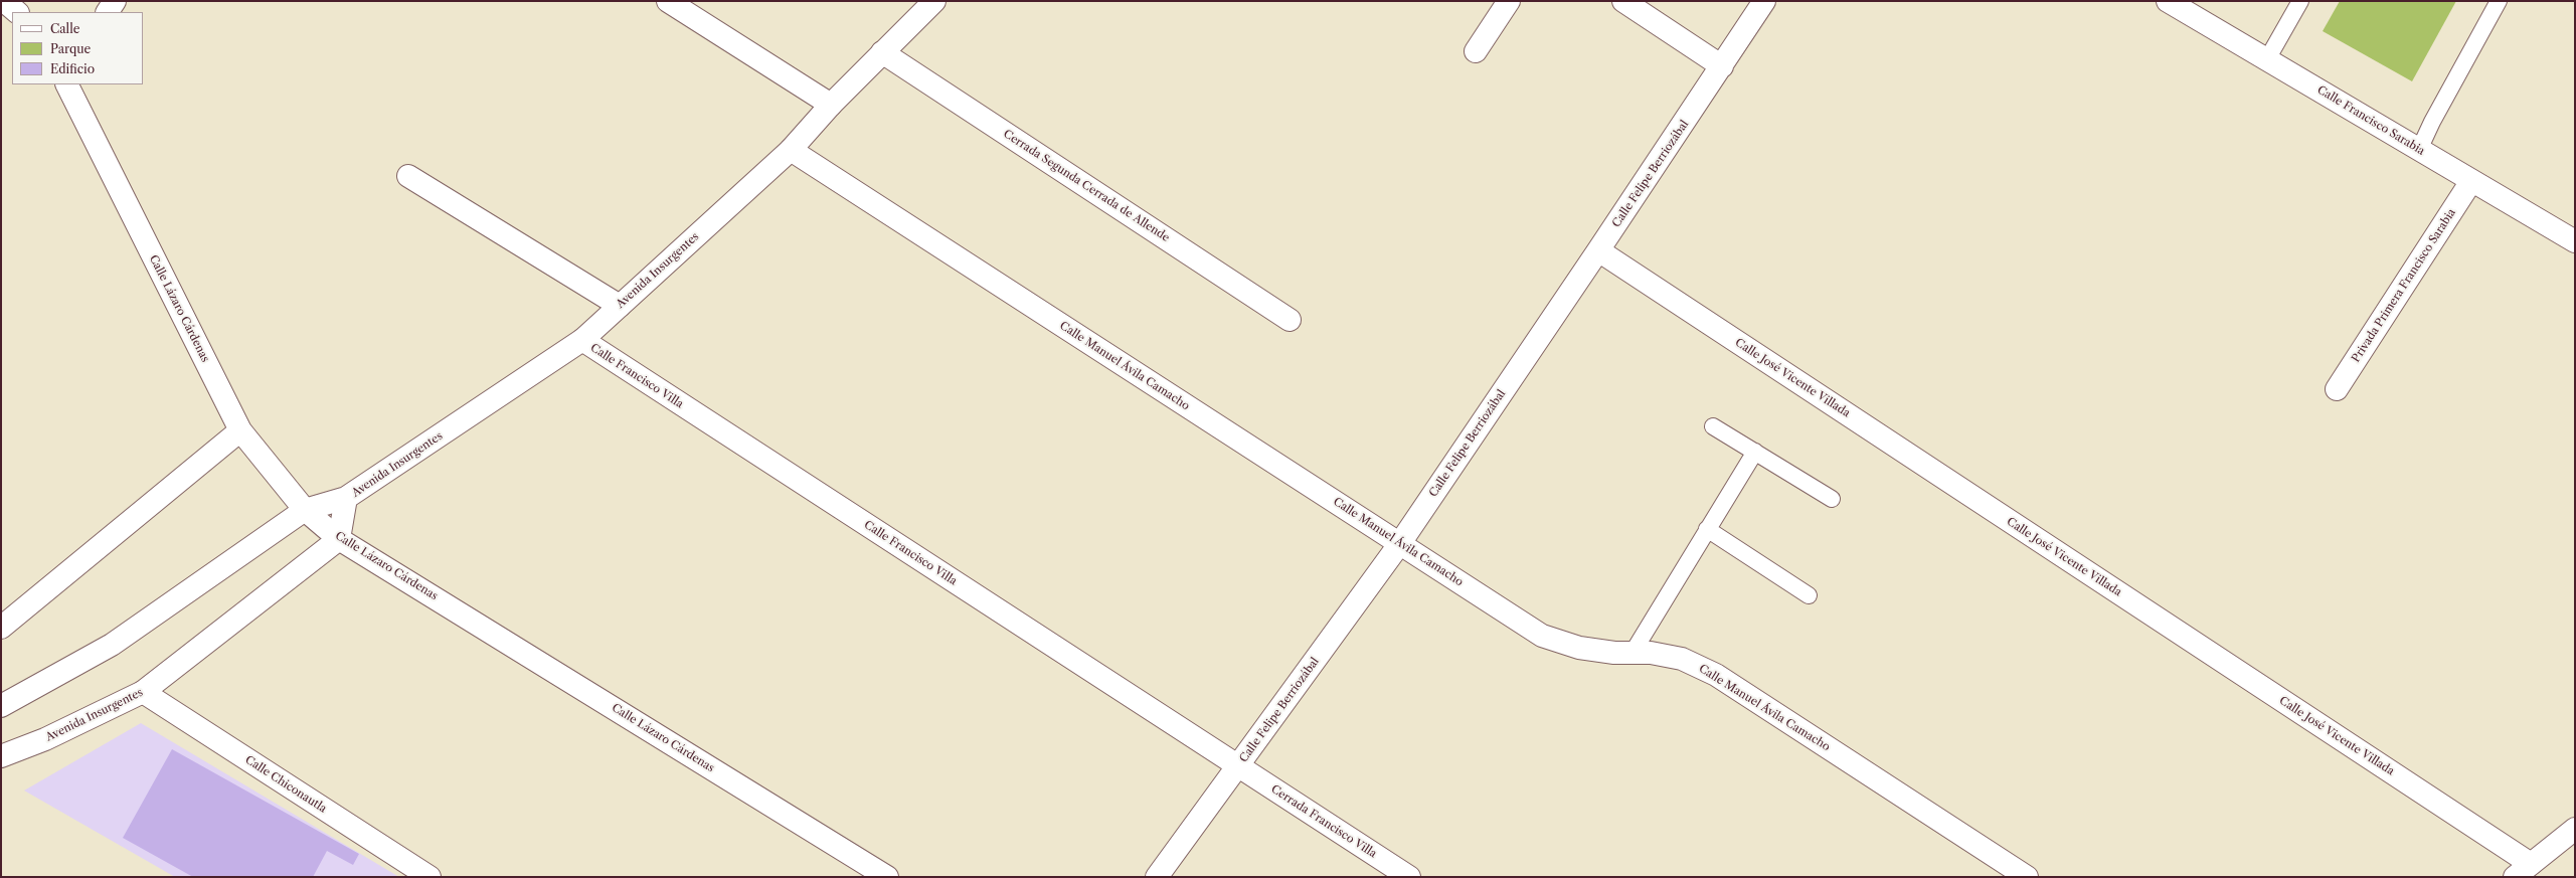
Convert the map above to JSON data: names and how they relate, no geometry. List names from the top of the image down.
{
  "streets": {
    "street": [
      "Calle Francisco Sarabia",
      "Calle Felipe Berriozábal",
      "Cerrada Segunda Cerrada de Allende",
      "Avenida Insurgentes",
      "Privada Primera Francisco Sarabia",
      "Calle Lázaro Cárdenas",
      "Calle Manuel Ávila Camacho",
      "Calle Francisco Villa",
      "Calle José Vicente Villada",
      "Calle Chiconautla",
      "Cerrada Francisco Villa"
    ]
  },
  "crossings": [
    ["Calle Francisco Sarabia", "Privada Primera Francisco Sarabia"],
    ["Calle Felipe Berriozábal", "Calle Manuel Ávila Camacho"],
    ["Calle Felipe Berriozábal", "Calle Francisco Villa"],
    ["Calle Felipe Berriozábal", "Calle José Vicente Villada"],
    ["Calle Felipe Berriozábal", "Cerrada Francisco Villa"],
    ["Cerrada Segunda Cerrada de Allende", "Avenida Insurgentes"],
    ["Avenida Insurgentes", "Calle Lázaro Cárdenas"],
    ["Avenida Insurgentes", "Calle Manuel Ávila Camacho"],
    ["Avenida Insurgentes", "Calle Francisco Villa"],
    ["Avenida Insurgentes", "Calle Chiconautla"],
    ["Calle Francisco Villa", "Cerrada Francisco Villa"]
  ],
  "legend": ["Calle", "Parque", "Edificio"]
}
